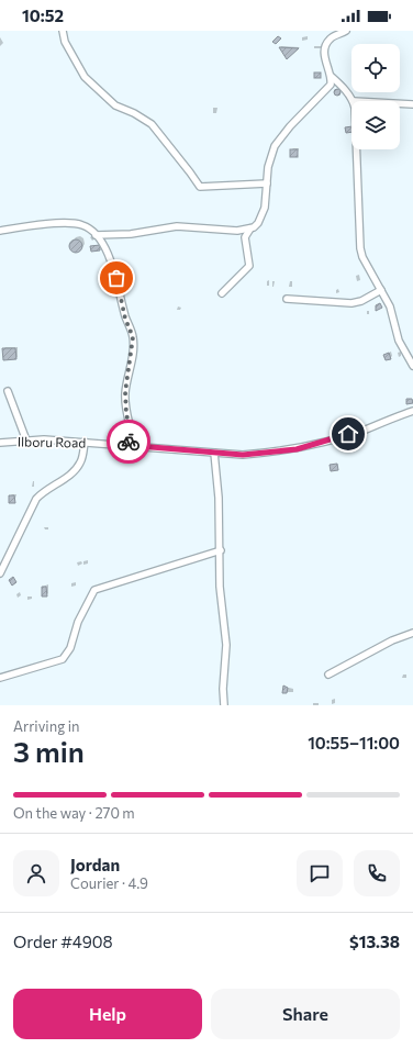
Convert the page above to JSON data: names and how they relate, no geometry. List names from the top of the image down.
{
  "streets": {
    "street": ["Ilboru Road"]
  },
  "page": {
    "status": "10:52",
    "heading": ["3 min", "Arriving in", "10:55–11:00"],
    "panel": [
      "Jordan",
      "Courier · 4.9",
      "Order #4908",
      "$13.38"
    ],
    "bar": "On the way · 270 m",
    "buttons": ["Help", "Share"]
  }
}
